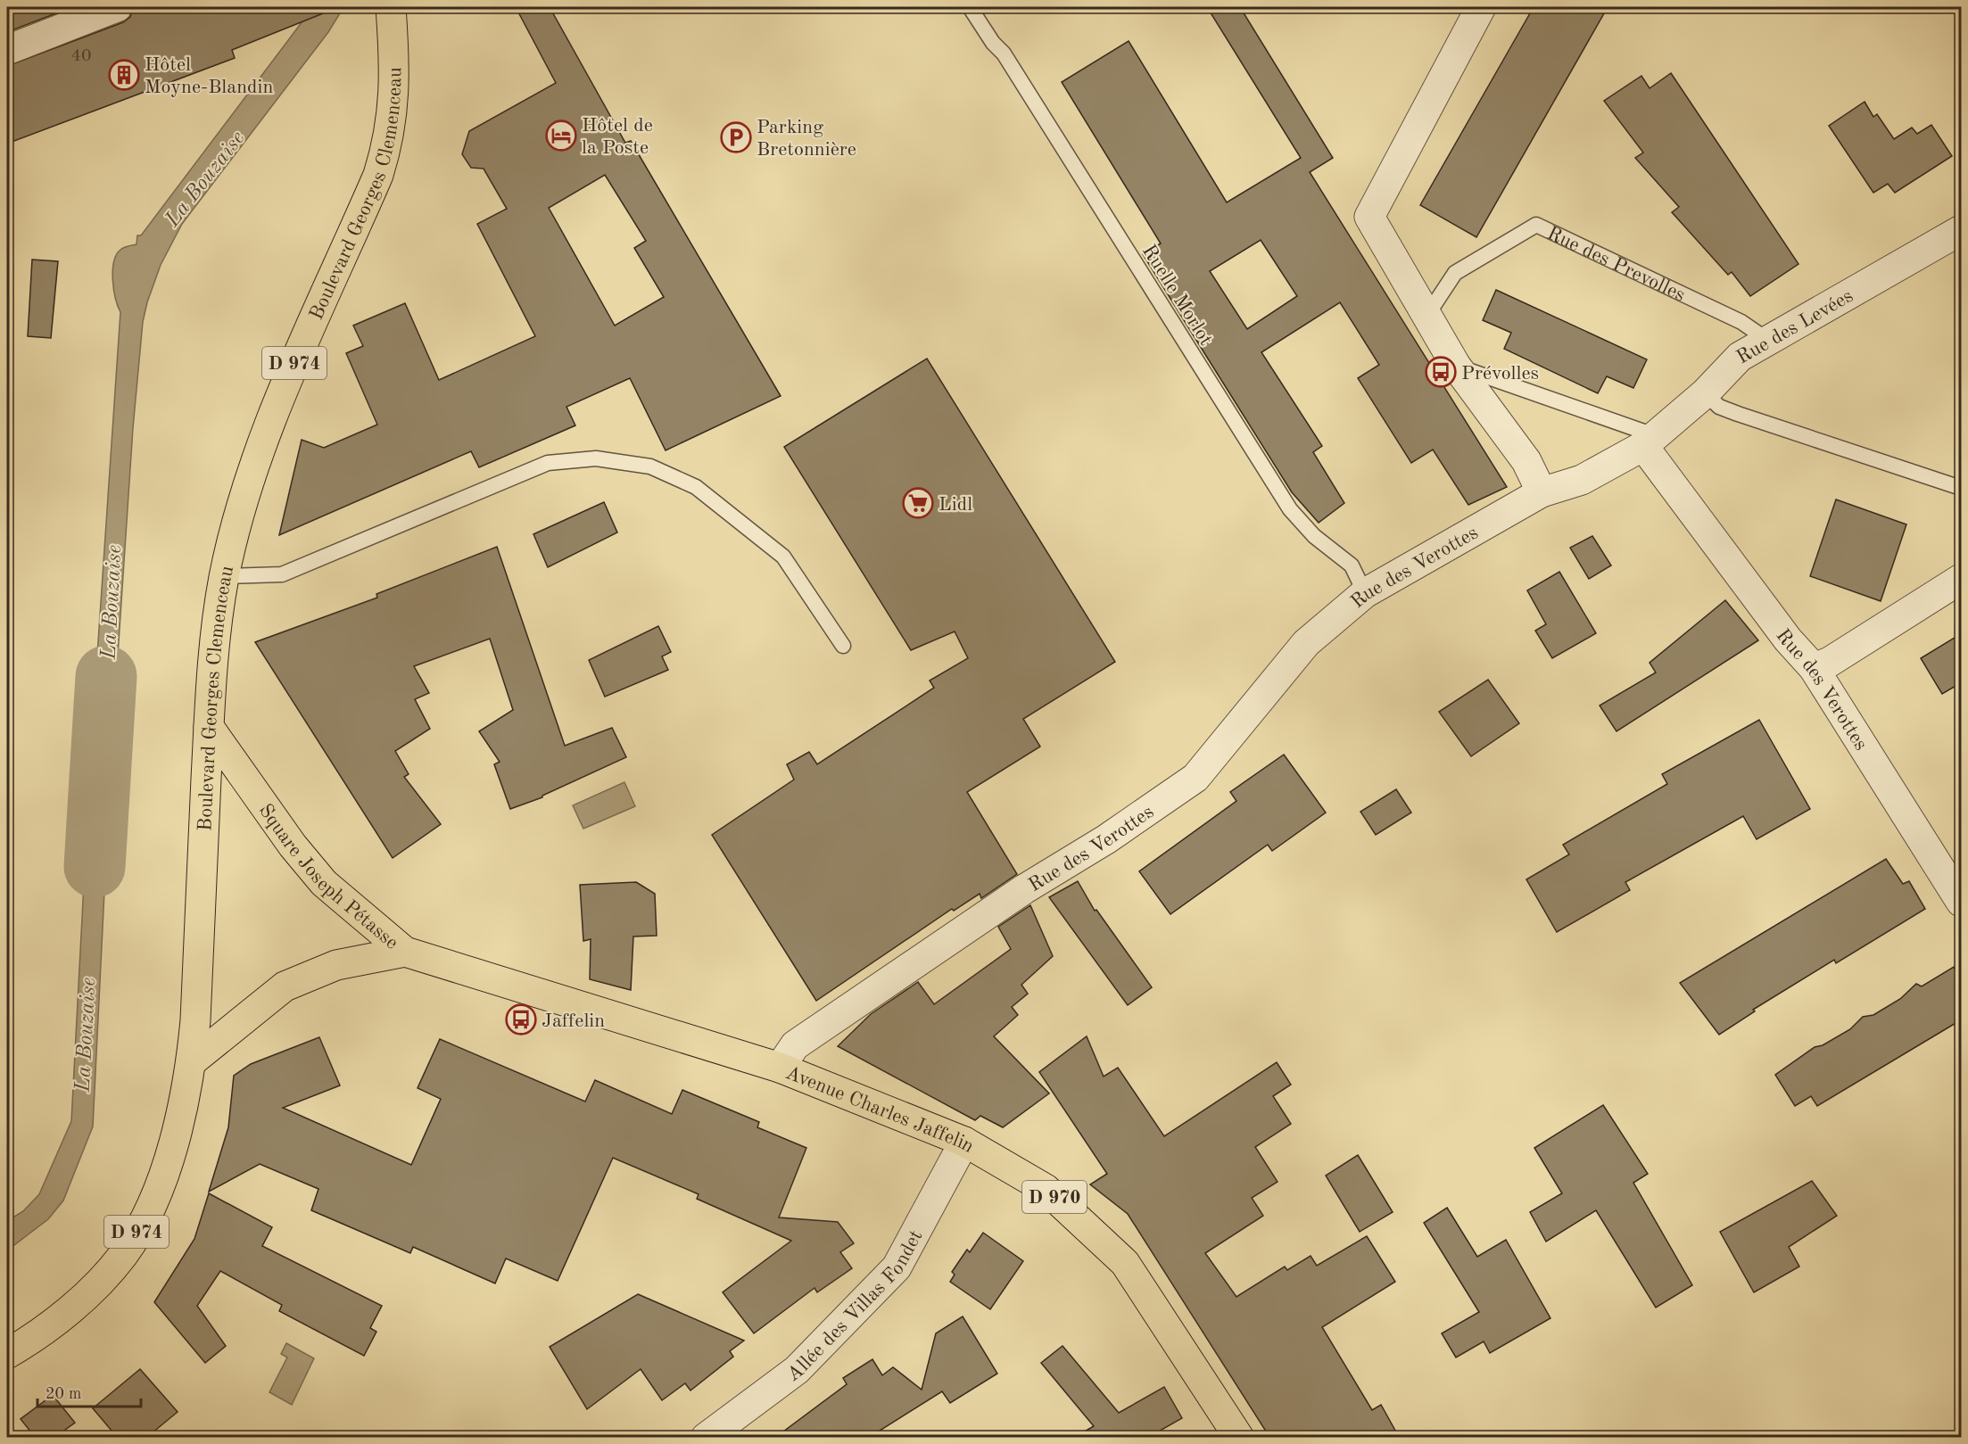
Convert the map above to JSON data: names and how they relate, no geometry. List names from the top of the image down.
{
  "streets": {
    "main road": [
      "Boulevard Georges Clemenceau",
      "D 974",
      "Square Joseph Pétasse",
      "Avenue Charles Jaffelin",
      "D 970"
    ],
    "street": ["Rue des Levées", "Rue des Verottes", "Allée des Villas Fondet"],
    "lane": ["Rue des Prevolles", "Ruelle Morlot"]
  },
  "crossings": [
    ["Boulevard Georges Clemenceau", "Square Joseph Pétasse"],
    ["Rue des Prevolles", "Rue des Levées"],
    ["Ruelle Morlot", "Rue des Verottes"],
    ["Rue des Levées", "Rue des Verottes"],
    ["Rue des Verottes", "Avenue Charles Jaffelin"],
    ["Square Joseph Pétasse", "Avenue Charles Jaffelin"],
    ["Avenue Charles Jaffelin", "Allée des Villas Fondet"]
  ],
  "water": ["La Bouzaise"],
  "places": {
    "building": ["Hôtel Moyne-Blandin"],
    "hotel": ["Hôtel de la Poste"],
    "parking": ["Parking Bretonnière"],
    "bus stop": ["Prévolles", "Jaffelin"],
    "supermarket": ["Lidl"]
  },
  "house_numbers": ["40"],
  "scale_bar": "20 m"
}
